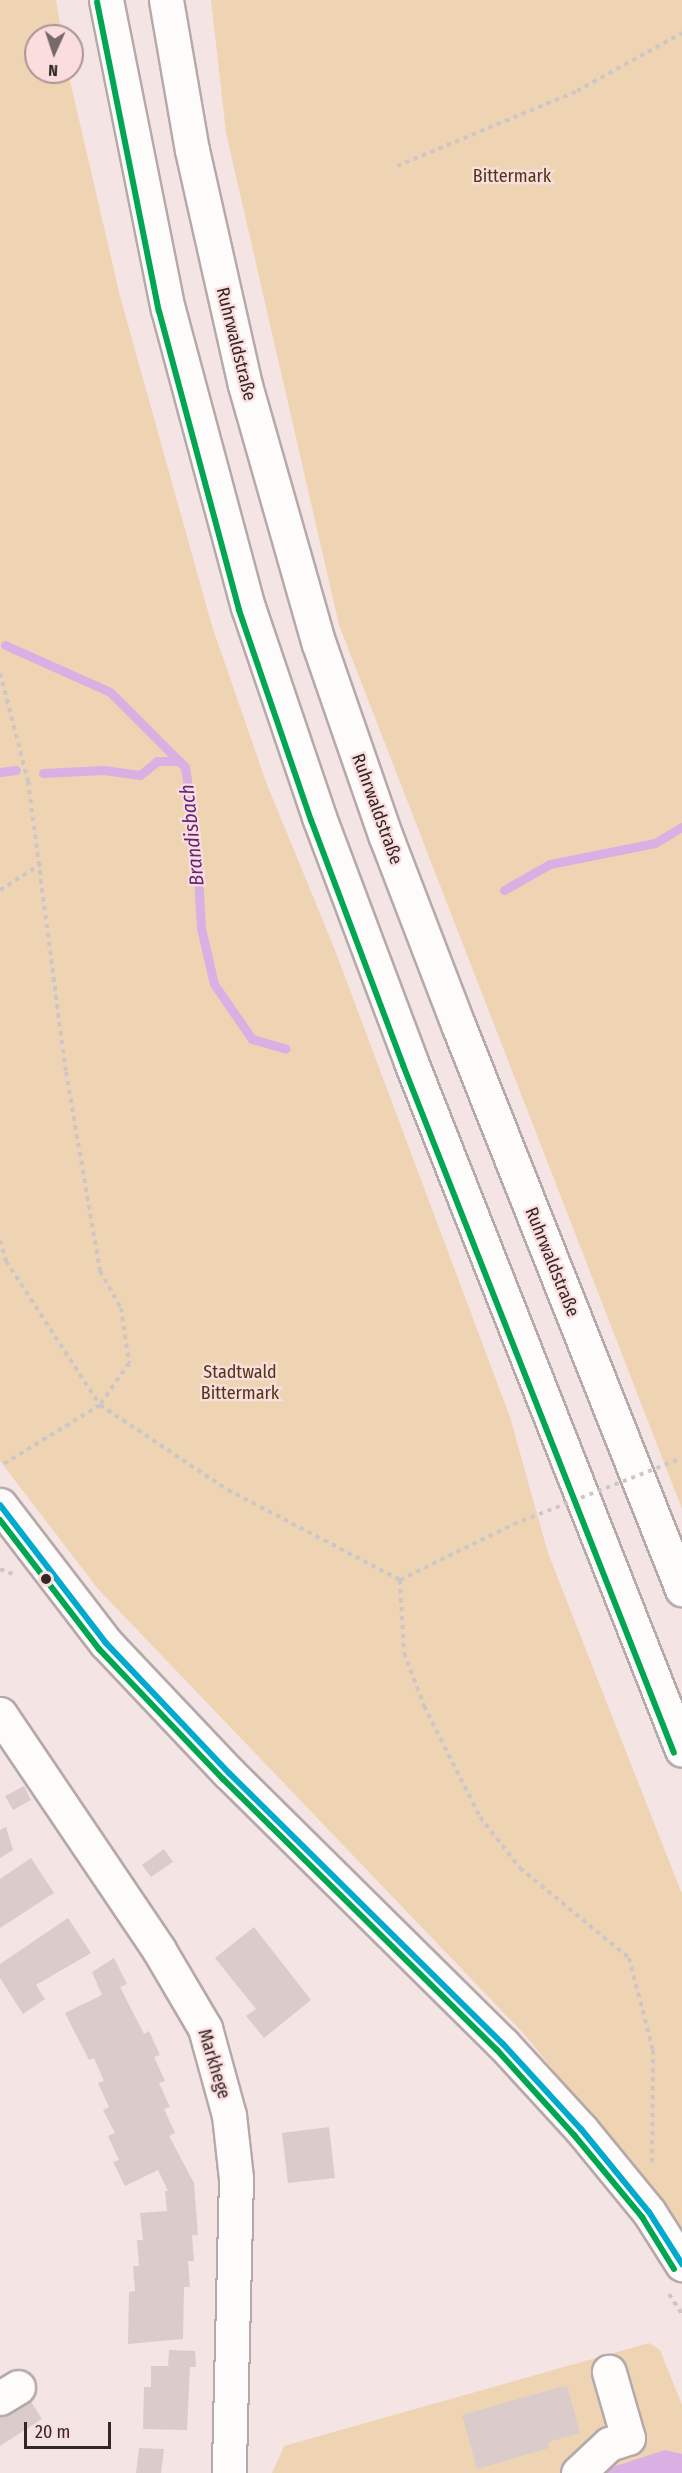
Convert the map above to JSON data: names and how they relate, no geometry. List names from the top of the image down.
{
  "streets": {
    "main road": ["Ruhrwaldstraße", "Markhege"]
  },
  "water": ["Brandisbach"],
  "parks": ["Bittermark", "Stadtwald Bittermark"],
  "scale_bar": "20 m",
  "north": "bottom"
}
